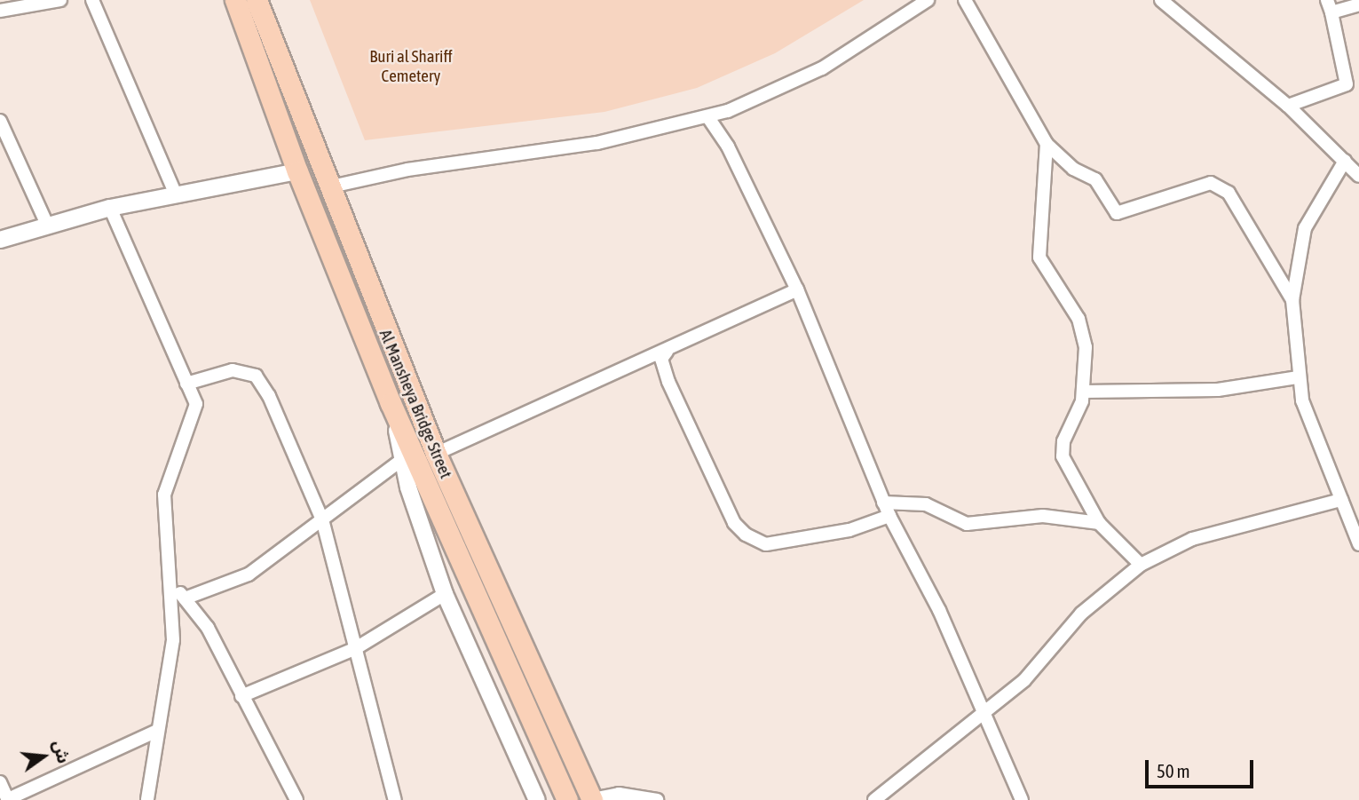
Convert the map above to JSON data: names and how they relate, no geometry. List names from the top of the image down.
{
  "streets": {
    "main road": ["Al Mansheya Bridge Street"]
  },
  "parks": ["Buri al Shariff Cemetery"],
  "scale_bar": "50 m",
  "north": "right"
}
